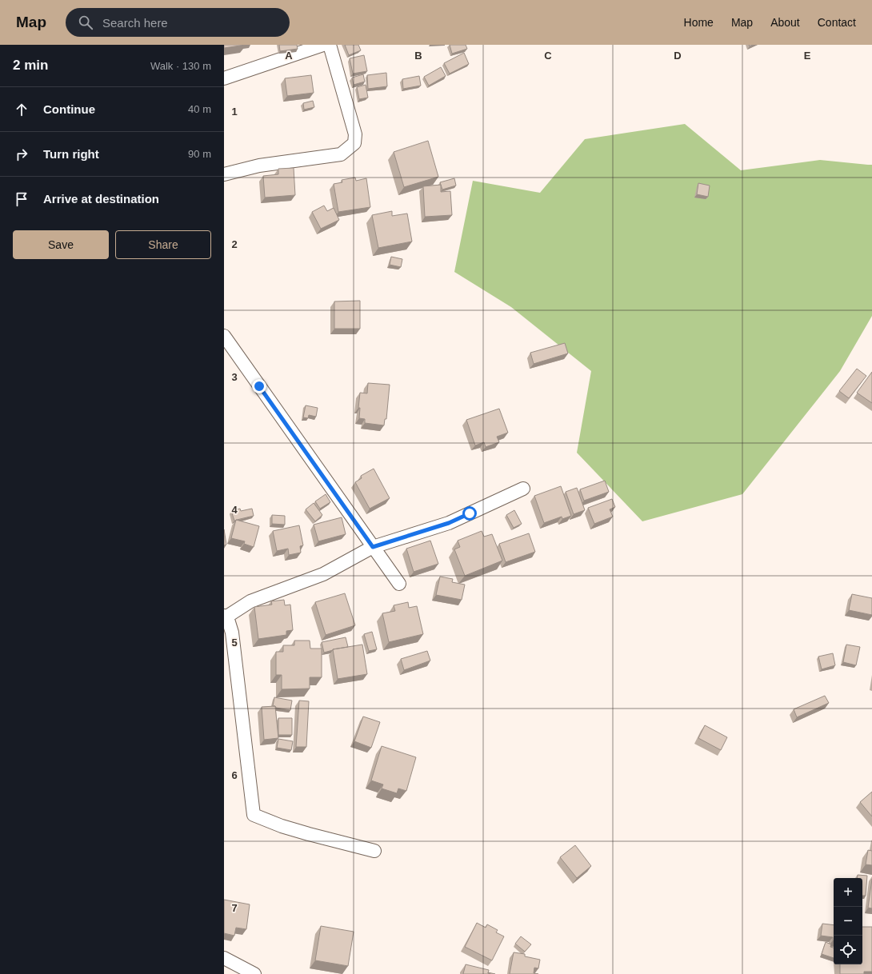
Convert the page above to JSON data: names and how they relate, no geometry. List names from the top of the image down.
{
  "page": {
    "header": "Map",
    "search": "Search here",
    "nav": [
      "Home",
      "Map",
      "About",
      "Contact"
    ],
    "heading": ["2 min", "Walk · 130 m"],
    "list": [
      ["Continue", "40 m"],
      ["Turn right", "90 m"],
      "Arrive at destination"
    ],
    "buttons": ["Save", "Share"],
    "map_buttons": ["+", "−"]
  },
  "grid": {
    "columns": [
      "A",
      "B",
      "C",
      "D",
      "E"
    ],
    "rows": [
      "1",
      "2",
      "3",
      "4",
      "5",
      "6",
      "7"
    ]
  }
}
